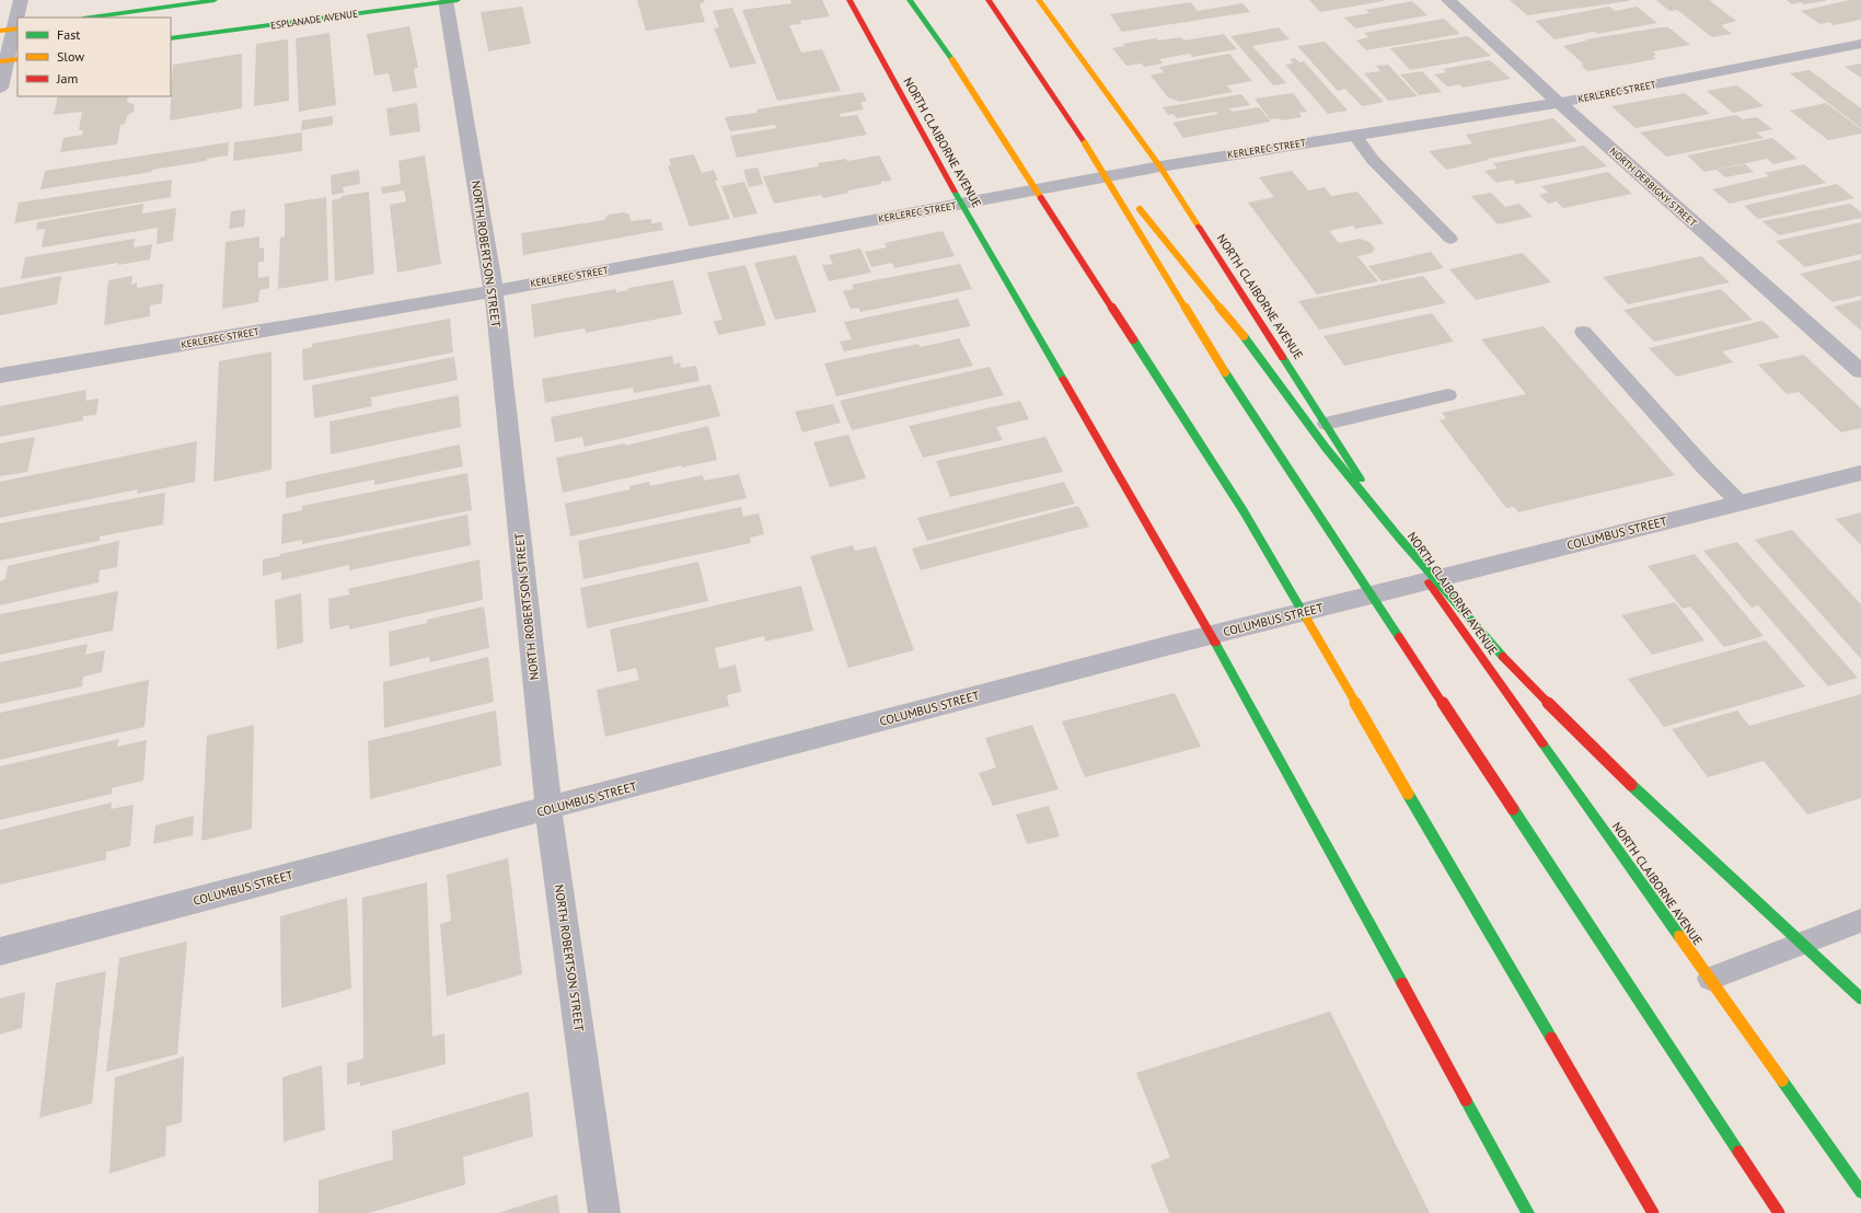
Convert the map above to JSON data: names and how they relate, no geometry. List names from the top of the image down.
{
  "streets": {
    "main road": ["ESPLANADE AVENUE", "NORTH CLAIBORNE AVENUE"],
    "street": [
      "KERLEREC STREET",
      "NORTH DERBIGNY STREET",
      "NORTH ROBERTSON STREET",
      "COLUMBUS STREET"
    ]
  },
  "crossings": [
    ["ESPLANADE AVENUE", "NORTH ROBERTSON STREET"],
    ["KERLEREC STREET", "NORTH CLAIBORNE AVENUE"],
    ["KERLEREC STREET", "NORTH DERBIGNY STREET"],
    ["KERLEREC STREET", "NORTH ROBERTSON STREET"],
    ["NORTH CLAIBORNE AVENUE", "COLUMBUS STREET"],
    ["NORTH ROBERTSON STREET", "COLUMBUS STREET"]
  ],
  "legend": ["Fast", "Slow", "Jam"]
}
